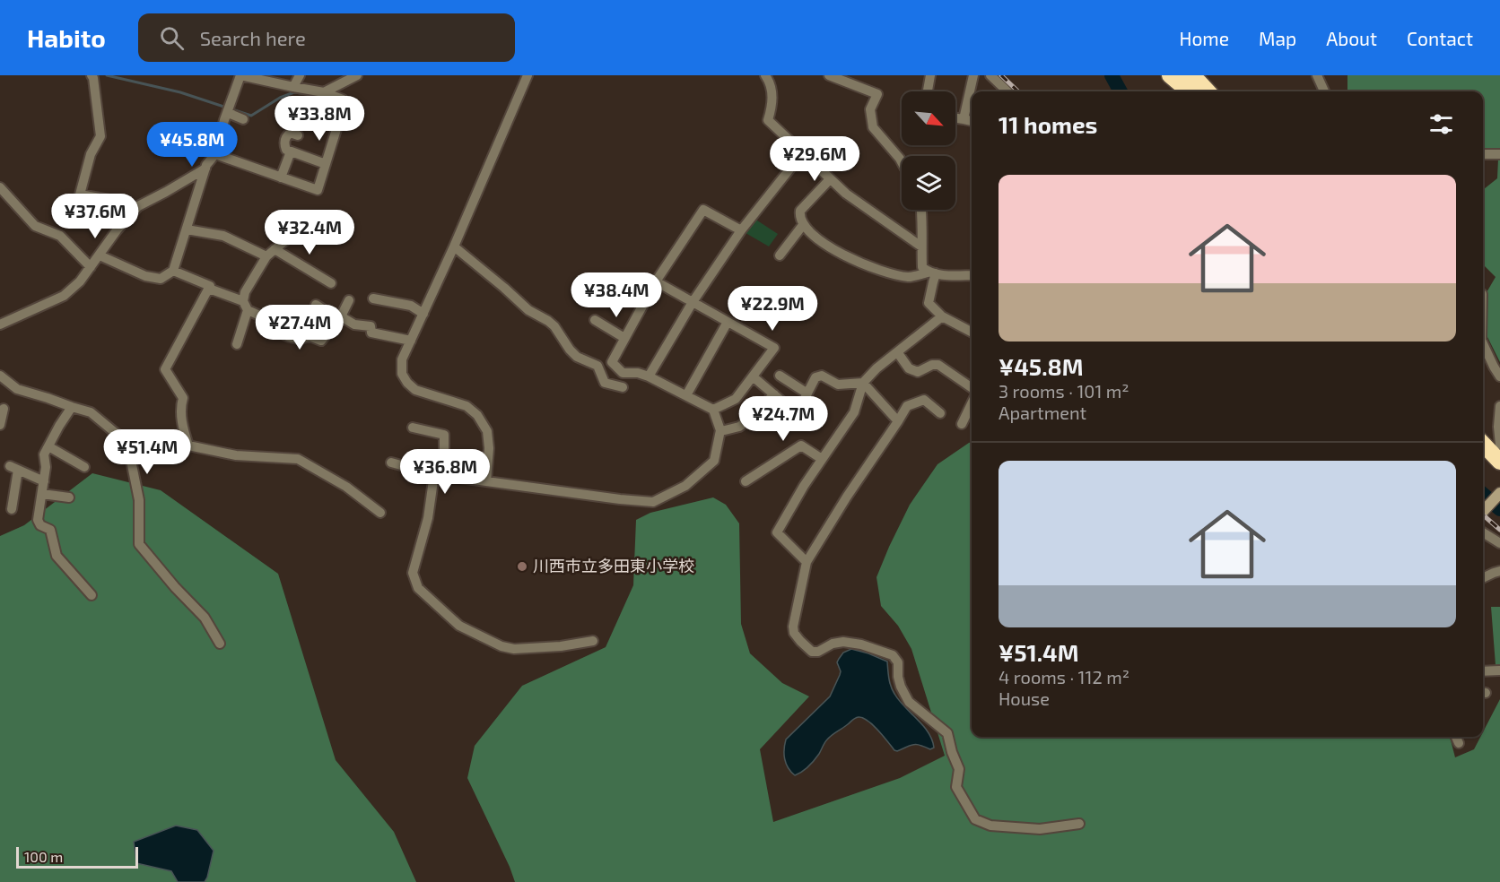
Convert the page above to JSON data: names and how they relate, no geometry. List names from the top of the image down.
{
  "places": ["川西市立多田東小学校"],
  "scale_bar": "100 m",
  "north": "bottom right",
  "page": {
    "header": "Habito",
    "search": "Search here",
    "nav": [
      "Home",
      "Map",
      "About",
      "Contact"
    ],
    "heading": "11 homes",
    "price": [
      "¥33.8M",
      "¥45.8M",
      "¥29.6M",
      "¥37.6M",
      "¥32.4M",
      "¥38.4M",
      "¥22.9M",
      "¥27.4M",
      "¥24.7M",
      "¥51.4M",
      "¥36.8M"
    ],
    "list": [
      {
        "name": "¥45.8M",
        "note": "3 rooms · 101 m² · Apartment"
      },
      {
        "name": "¥51.4M",
        "note": "4 rooms · 112 m² · House"
      }
    ],
    "scale": "100 m"
  }
}
